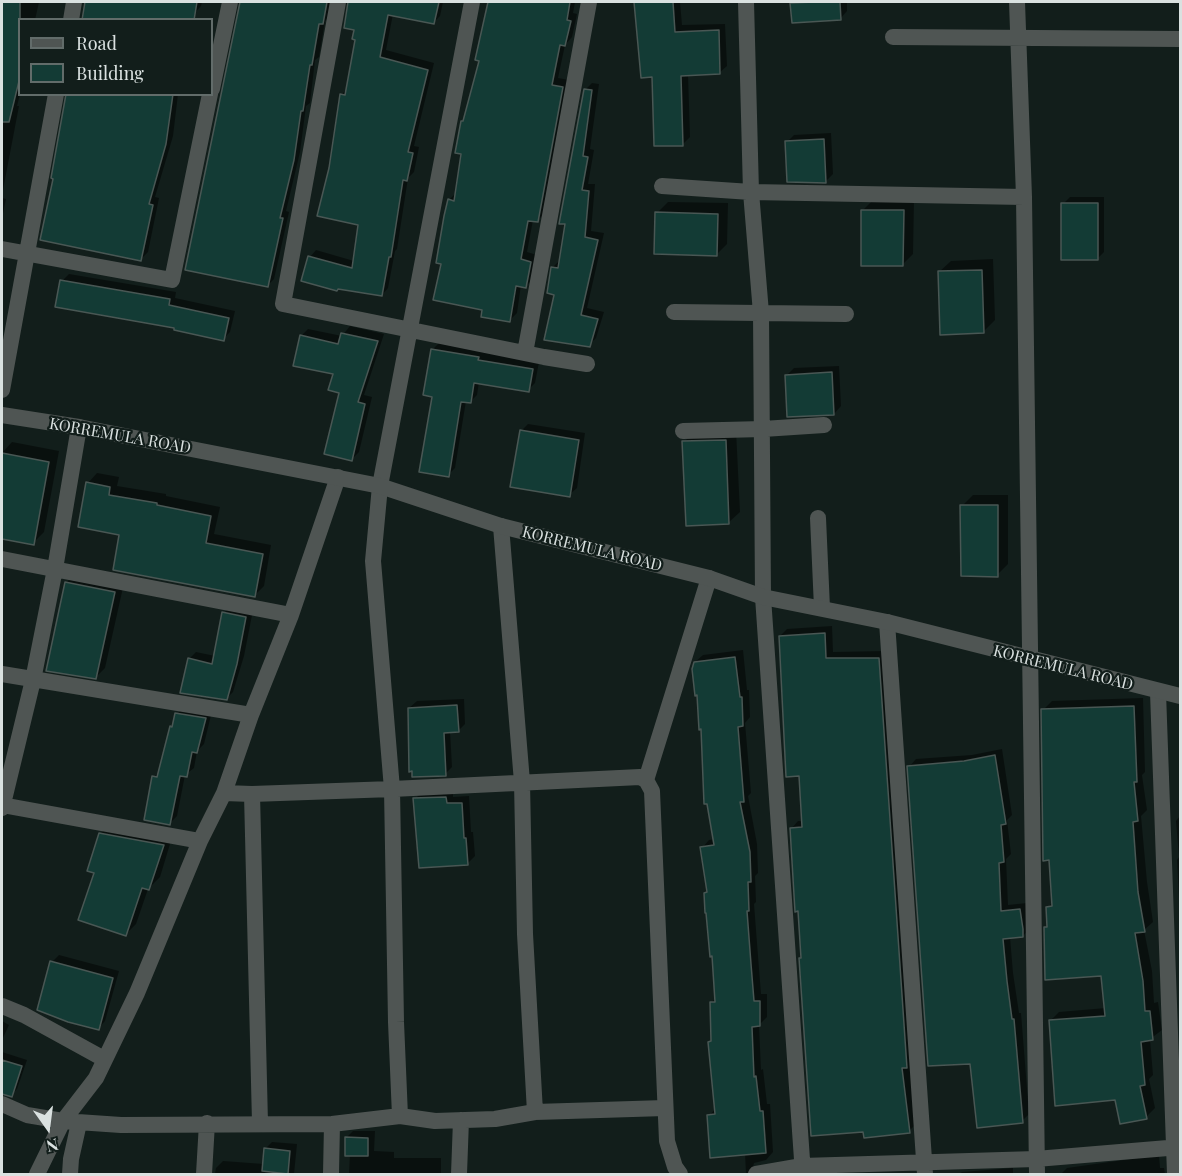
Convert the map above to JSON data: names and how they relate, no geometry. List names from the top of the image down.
{
  "streets": {
    "street": ["KORREMULA ROAD"]
  },
  "legend": ["Road", "Building"],
  "north": "bottom"
}
